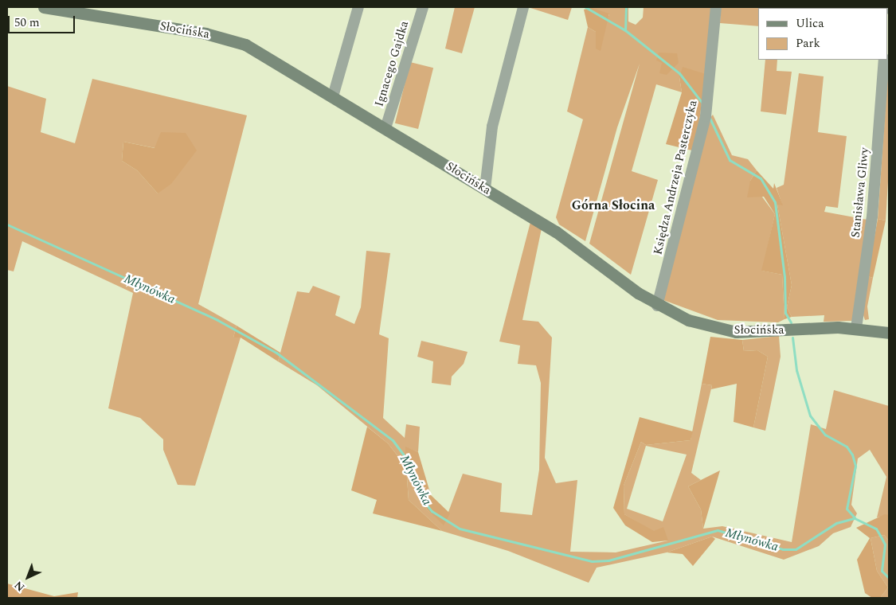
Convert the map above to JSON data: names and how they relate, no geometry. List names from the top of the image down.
{
  "streets": {
    "street": [
      "Słocińska",
      "Ignacego Gajdka",
      "Księdza Andrzeja Pasterczyka",
      "Stanisława Gliwy"
    ]
  },
  "crossings": [
    ["Słocińska", "Ignacego Gajdka"],
    ["Słocińska", "Księdza Andrzeja Pasterczyka"],
    ["Słocińska", "Stanisława Gliwy"]
  ],
  "districts": ["Górna Słocina"],
  "water": ["Młynówka"],
  "legend": ["Ulica", "Park"],
  "scale_bar": "50 m",
  "north": "bottom left"
}
